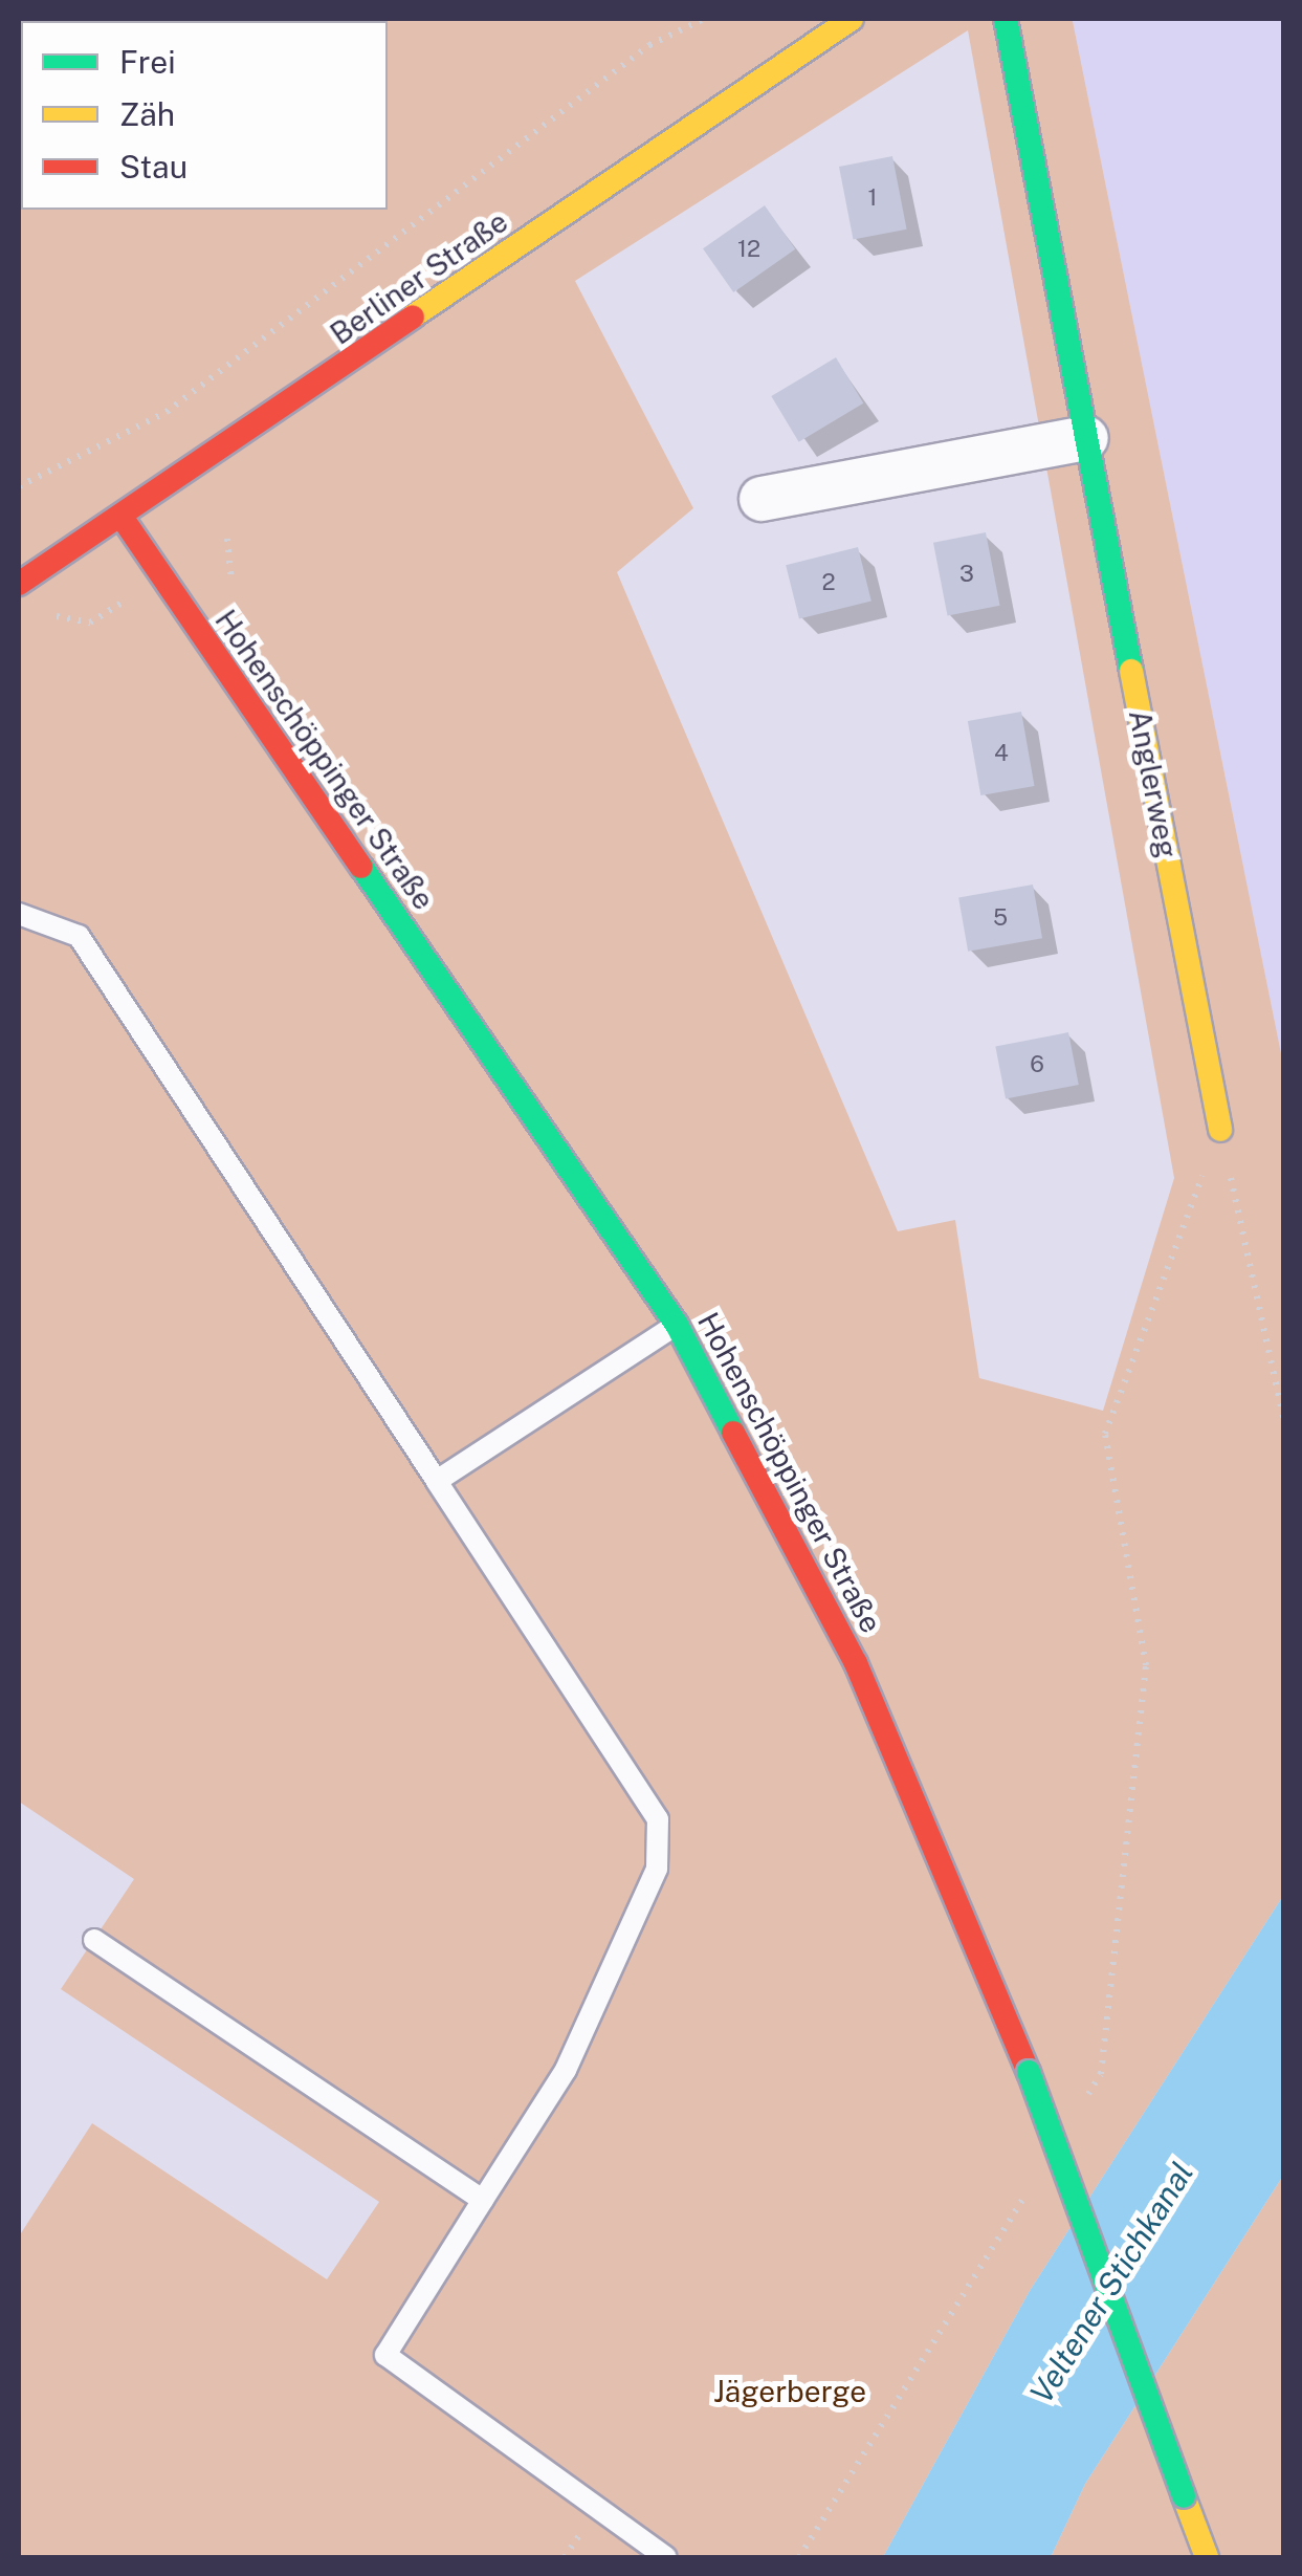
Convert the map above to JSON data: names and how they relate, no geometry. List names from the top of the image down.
{
  "streets": {
    "main road": ["Berliner Straße", "Hohenschöppinger Straße", "Anglerweg"]
  },
  "crossings": [
    ["Berliner Straße", "Hohenschöppinger Straße"]
  ],
  "water": ["Veltener Stichkanal"],
  "parks": ["Jägerberge"],
  "house_numbers": [
    "1",
    "12",
    "3",
    "2",
    "4",
    "5",
    "6"
  ],
  "legend": ["Frei", "Zäh", "Stau"]
}
